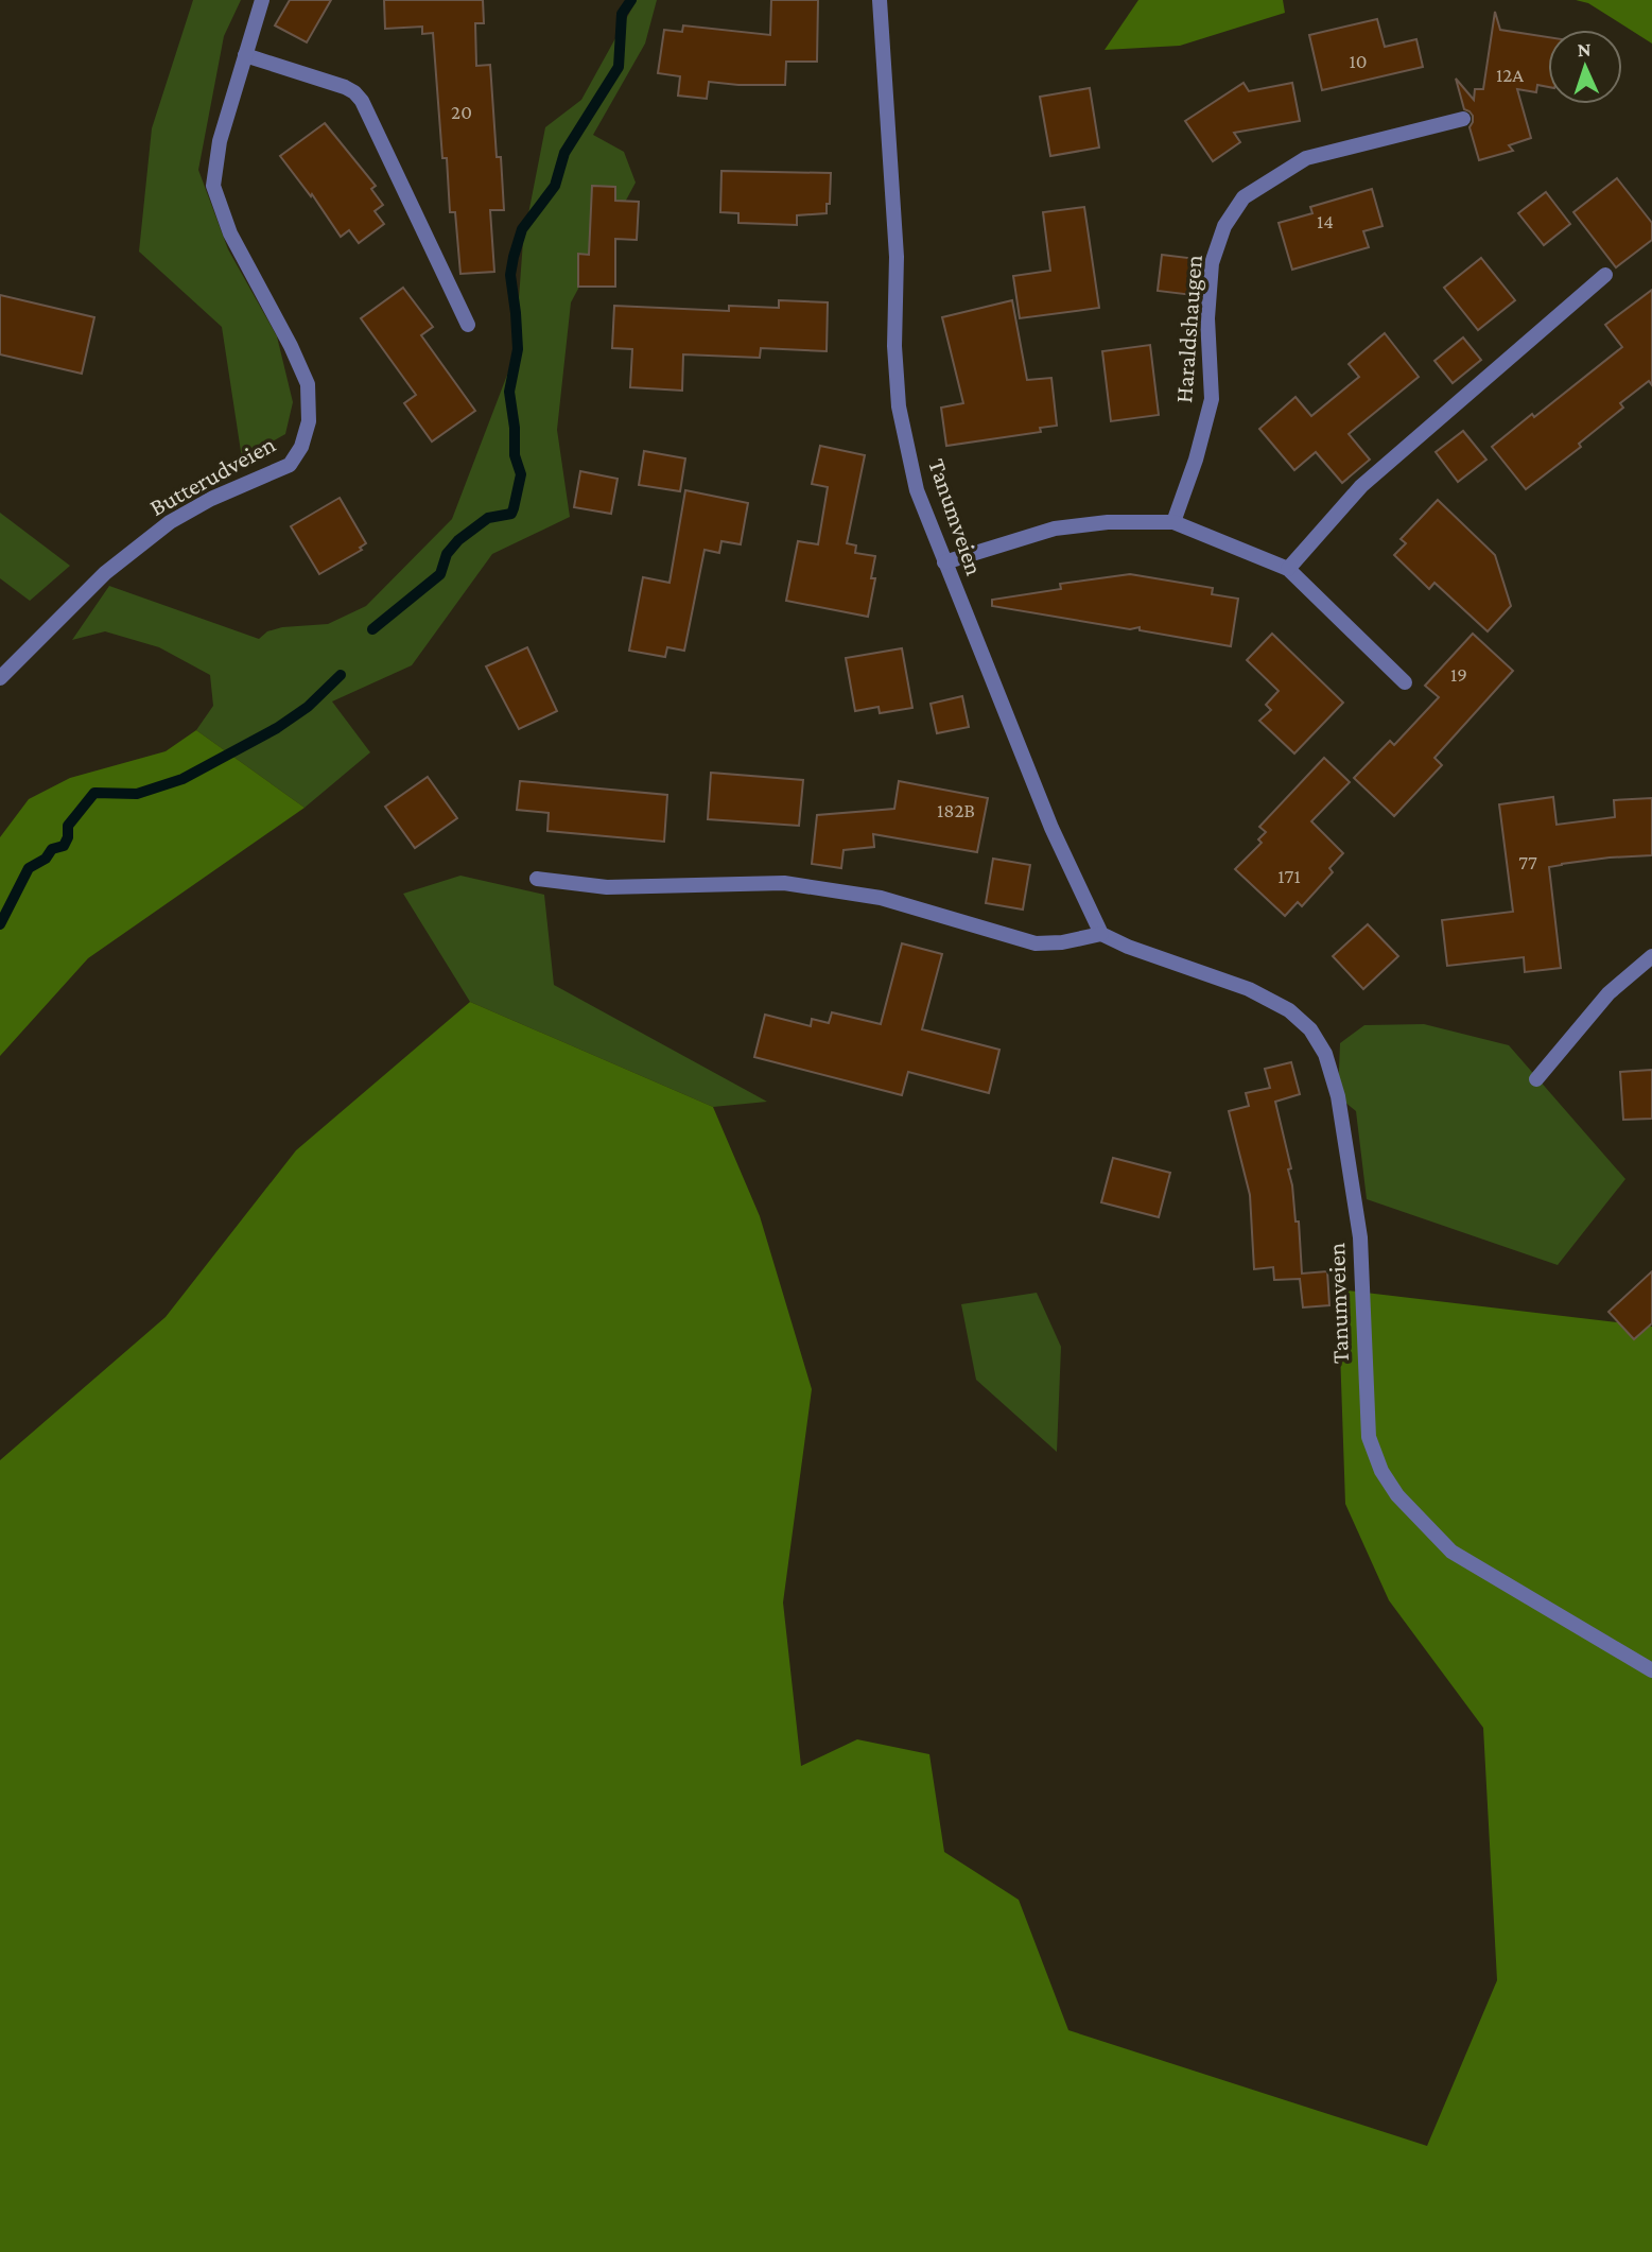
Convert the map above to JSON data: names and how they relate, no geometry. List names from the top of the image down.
{
  "streets": {
    "street": ["Haraldshaugen", "Butterudveien", "Tanumveien"]
  },
  "house_numbers": [
    "10",
    "12A",
    "20",
    "14",
    "19",
    "182B",
    "77",
    "171"
  ],
  "north": "top"
}
